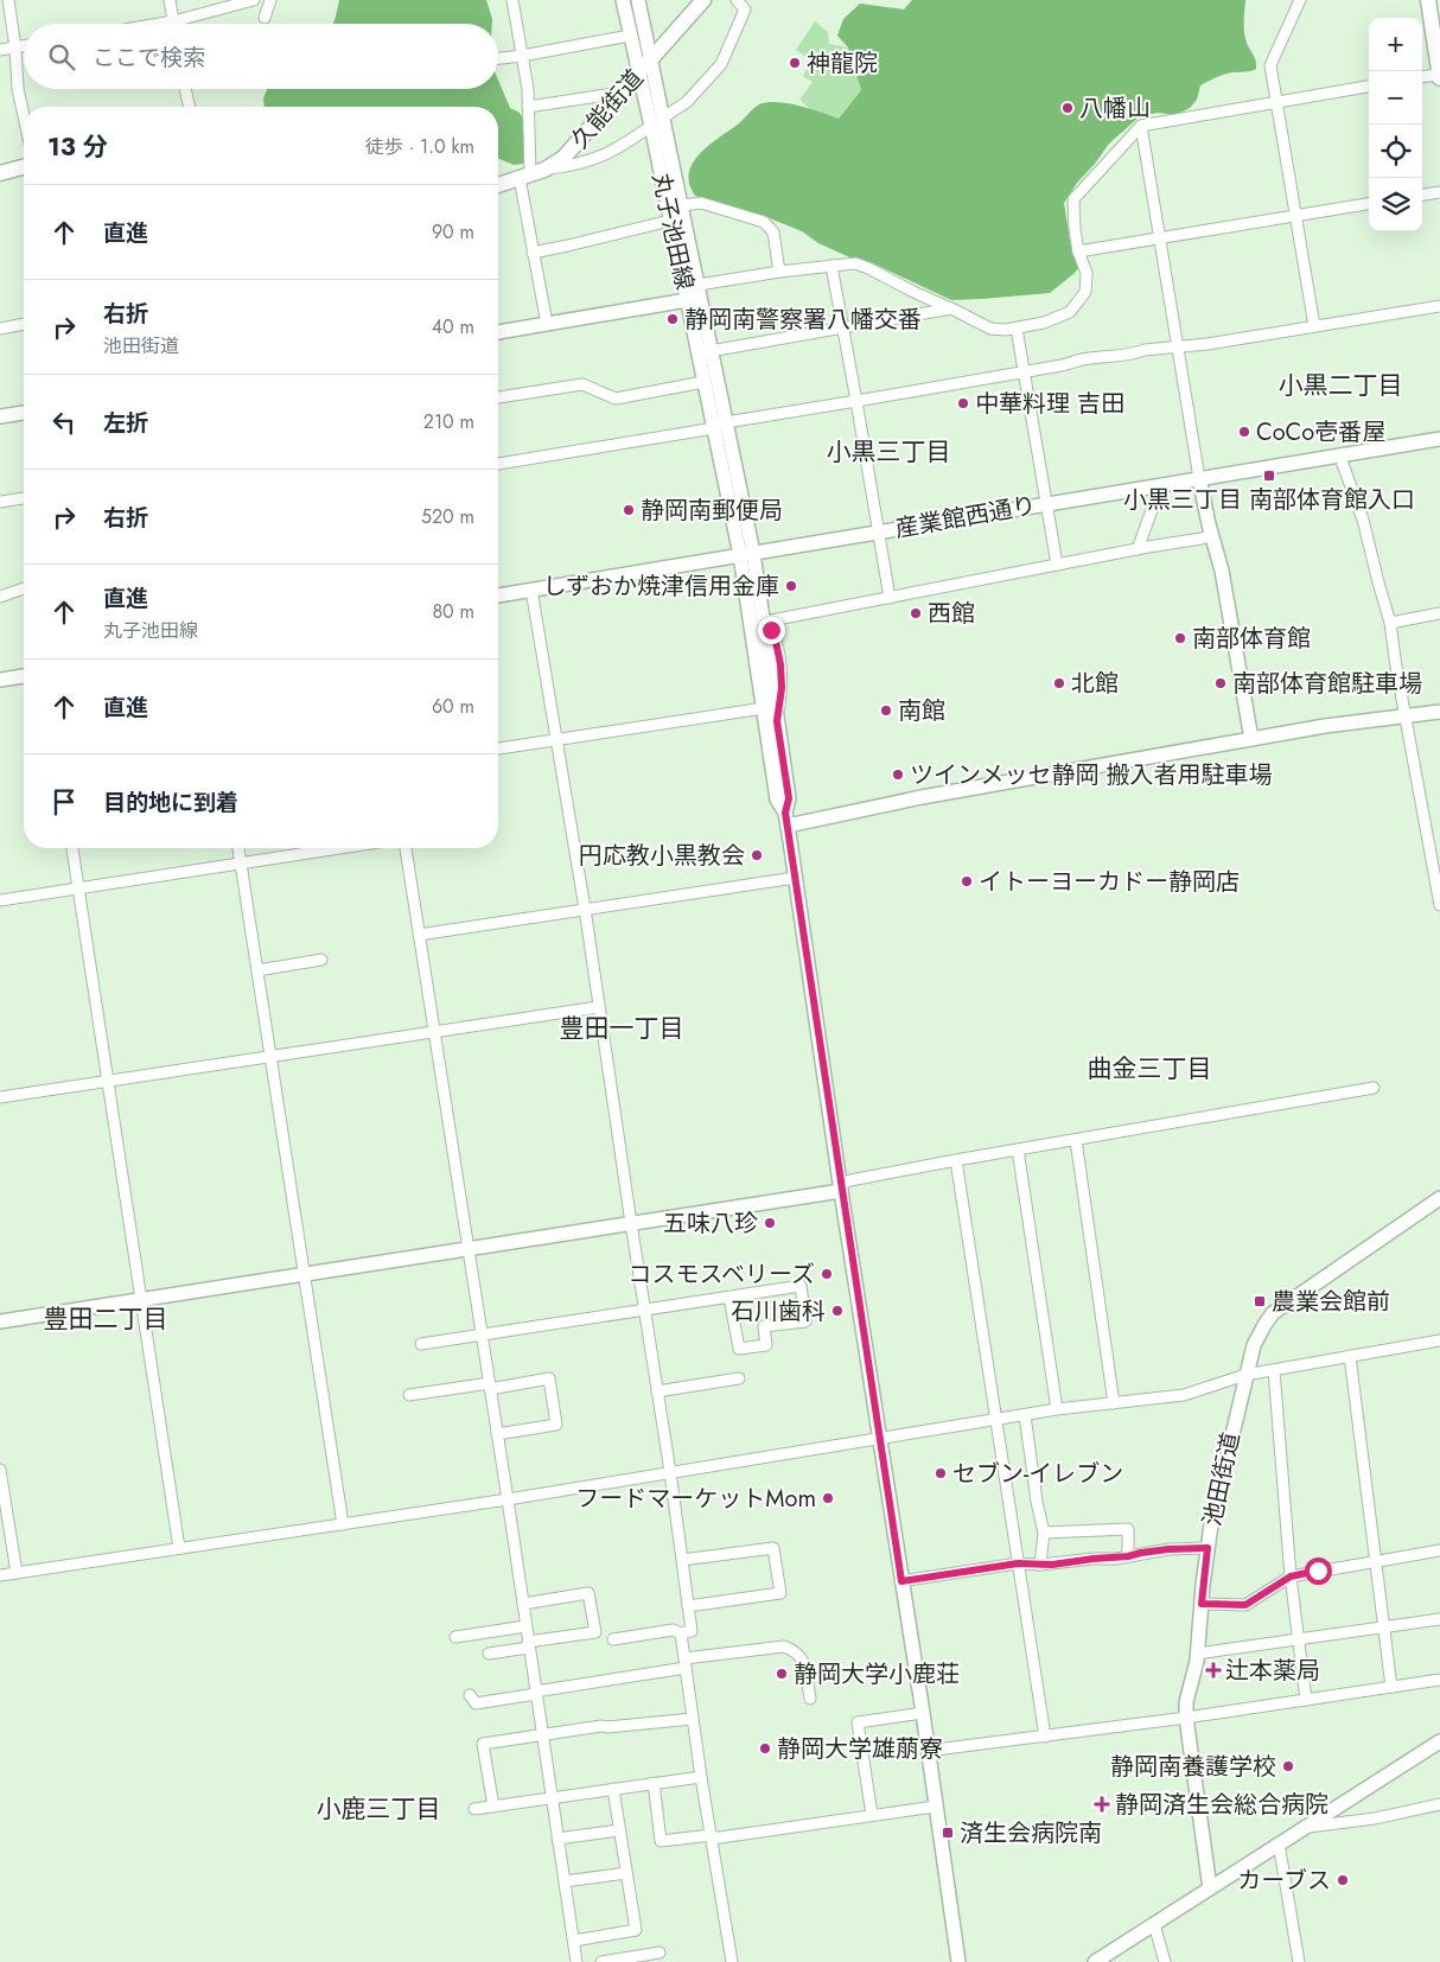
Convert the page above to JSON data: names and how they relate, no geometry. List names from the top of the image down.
{
  "streets": {
    "main road": ["久能街道"],
    "street": ["丸子池田線", "産業館西通り", "池田街道"]
  },
  "crossings": [
    ["久能街道", "丸子池田線"],
    ["丸子池田線", "産業館西通り"]
  ],
  "districts": [
    "小黒二丁目",
    "小黒三丁目",
    "豊田一丁目",
    "曲金三丁目",
    "豊田二丁目",
    "小鹿三丁目"
  ],
  "places": {
    "other": [
      "神龍院",
      "八幡山",
      "静岡南警察署八幡交番",
      "中華料理 吉田",
      "CoCo壱番屋",
      "静岡南郵便局",
      "しずおか焼津信用金庫",
      "西館",
      "南部体育館",
      "北館",
      "南部体育館駐車場",
      "南館",
      "ツインメッセ静岡 搬入者用駐車場",
      "円応教小黒教会",
      "イトーヨーカドー静岡店",
      "五味八珍",
      "コスモスベリーズ",
      "石川歯科",
      "セブン-イレブン",
      "フードマーケットMom",
      "静岡大学小鹿荘",
      "静岡大学雄萠寮",
      "静岡南養護学校",
      "カーブス"
    ],
    "transit": ["小黒三丁目 南部体育館入口", "農業会館前", "済生会病院南"],
    "health": ["辻本薬局", "静岡済生会総合病院"]
  },
  "page": {
    "map_buttons": ["+", "−"],
    "search": "ここで検索",
    "heading": ["13 分", "徒歩 · 1.0 km"],
    "list": [
      ["直進", "90 m"],
      ["右折", "池田街道", "40 m"],
      ["左折", "210 m"],
      ["右折", "520 m"],
      ["直進", "丸子池田線", "80 m"],
      ["直進", "60 m"],
      "目的地に到着"
    ]
  }
}
